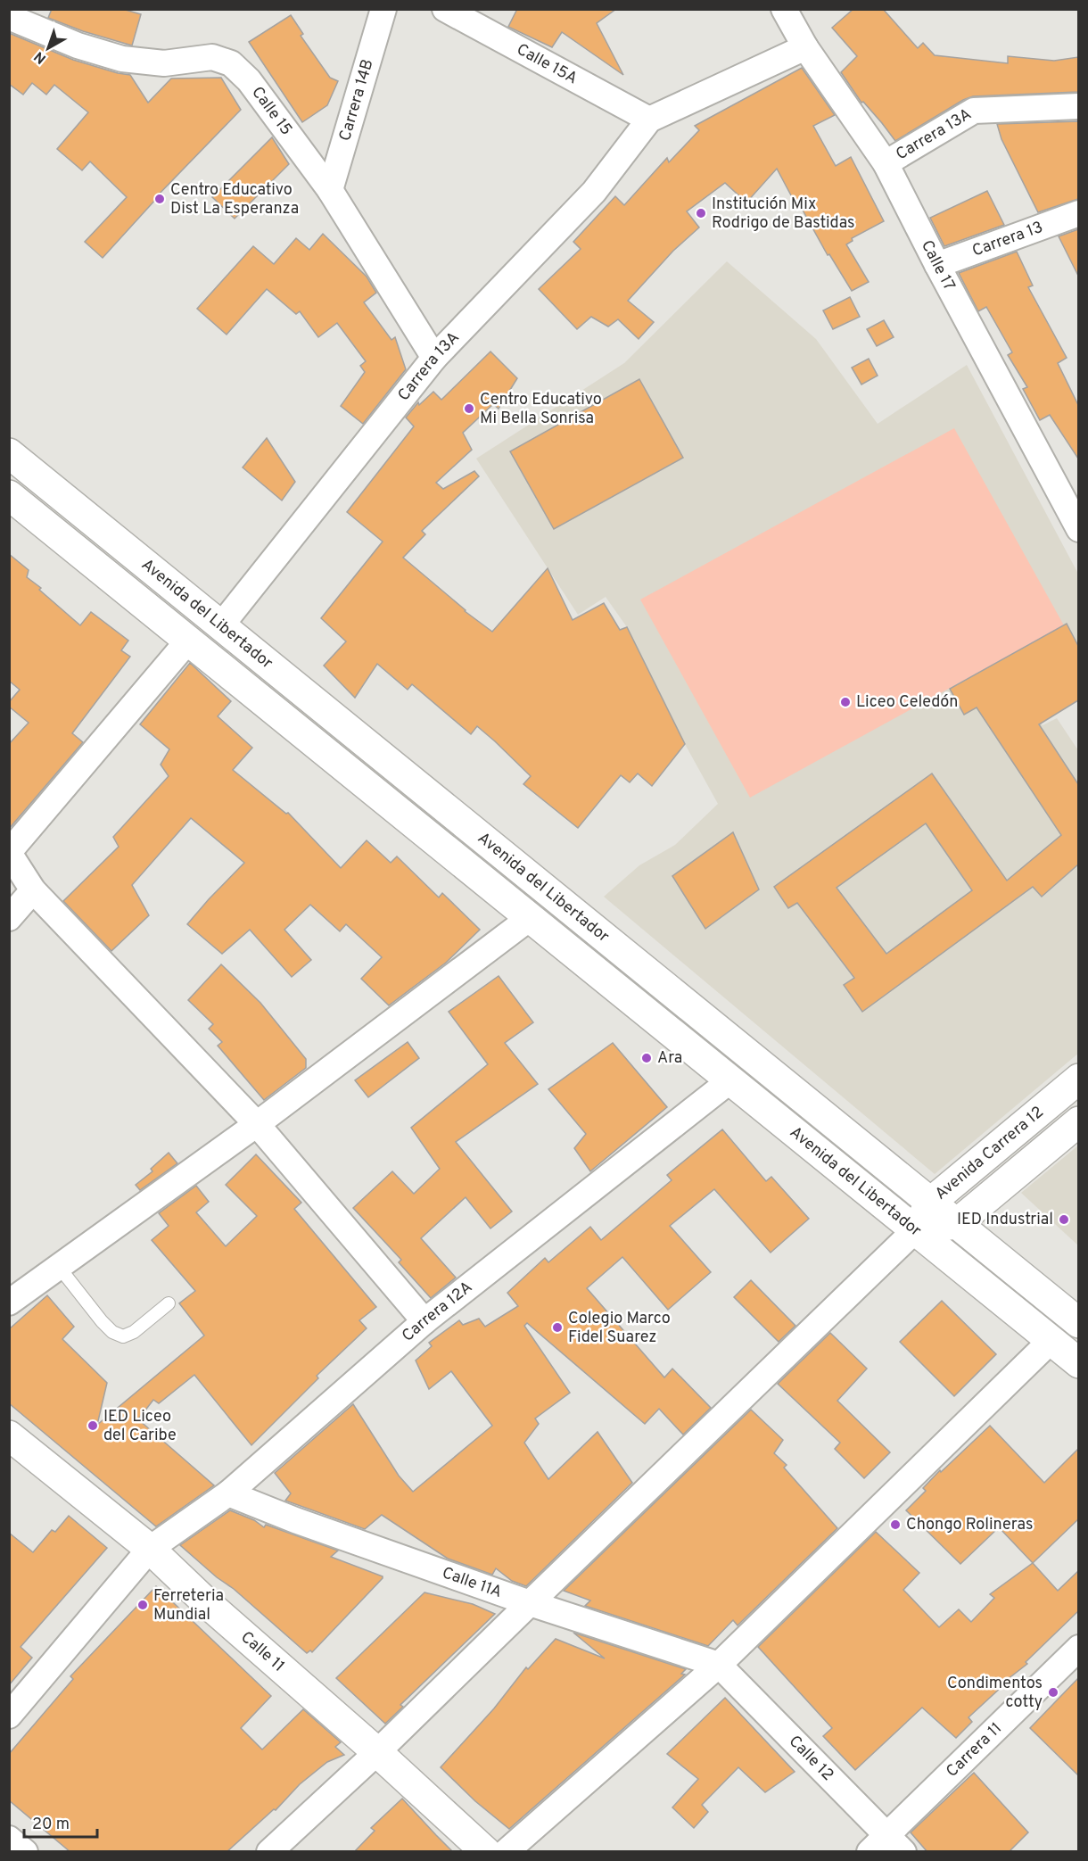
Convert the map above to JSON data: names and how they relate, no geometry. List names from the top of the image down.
{
  "streets": {
    "main road": ["Avenida del Libertador", "Avenida Carrera 12", "Calle 11"],
    "street": [
      "Calle 15A",
      "Carrera 14B",
      "Calle 15",
      "Carrera 13A",
      "Carrera 13",
      "Calle 17",
      "Carrera 12A",
      "Calle 11A",
      "Carrera 11",
      "Calle 12"
    ]
  },
  "crossings": [
    ["Calle 15A", "Carrera 13A"],
    ["Carrera 14B", "Calle 15"],
    ["Calle 15", "Carrera 13A"],
    ["Carrera 13A", "Calle 17"],
    ["Carrera 13A", "Avenida del Libertador"],
    ["Carrera 13", "Calle 17"],
    ["Avenida del Libertador", "Avenida Carrera 12"],
    ["Avenida del Libertador", "Carrera 12A"],
    ["Carrera 12A", "Calle 11A"],
    ["Carrera 12A", "Calle 11"],
    ["Calle 11A", "Calle 12"],
    ["Carrera 11", "Calle 12"]
  ],
  "places": [
    "Centro Educativo Dist La Esperanza",
    "Institución Mix Rodrigo de Bastidas",
    "Centro Educativo Mi Bella Sonrisa",
    "Liceo Celedón",
    "Ara",
    "IED Industrial",
    "Colegio Marco Fidel Suarez",
    "IED Liceo del Caribe",
    "Chongo Rolineras",
    "Ferreteria Mundial",
    "Condimentos cotty"
  ],
  "scale_bar": "20 m",
  "north": "bottom left"
}
